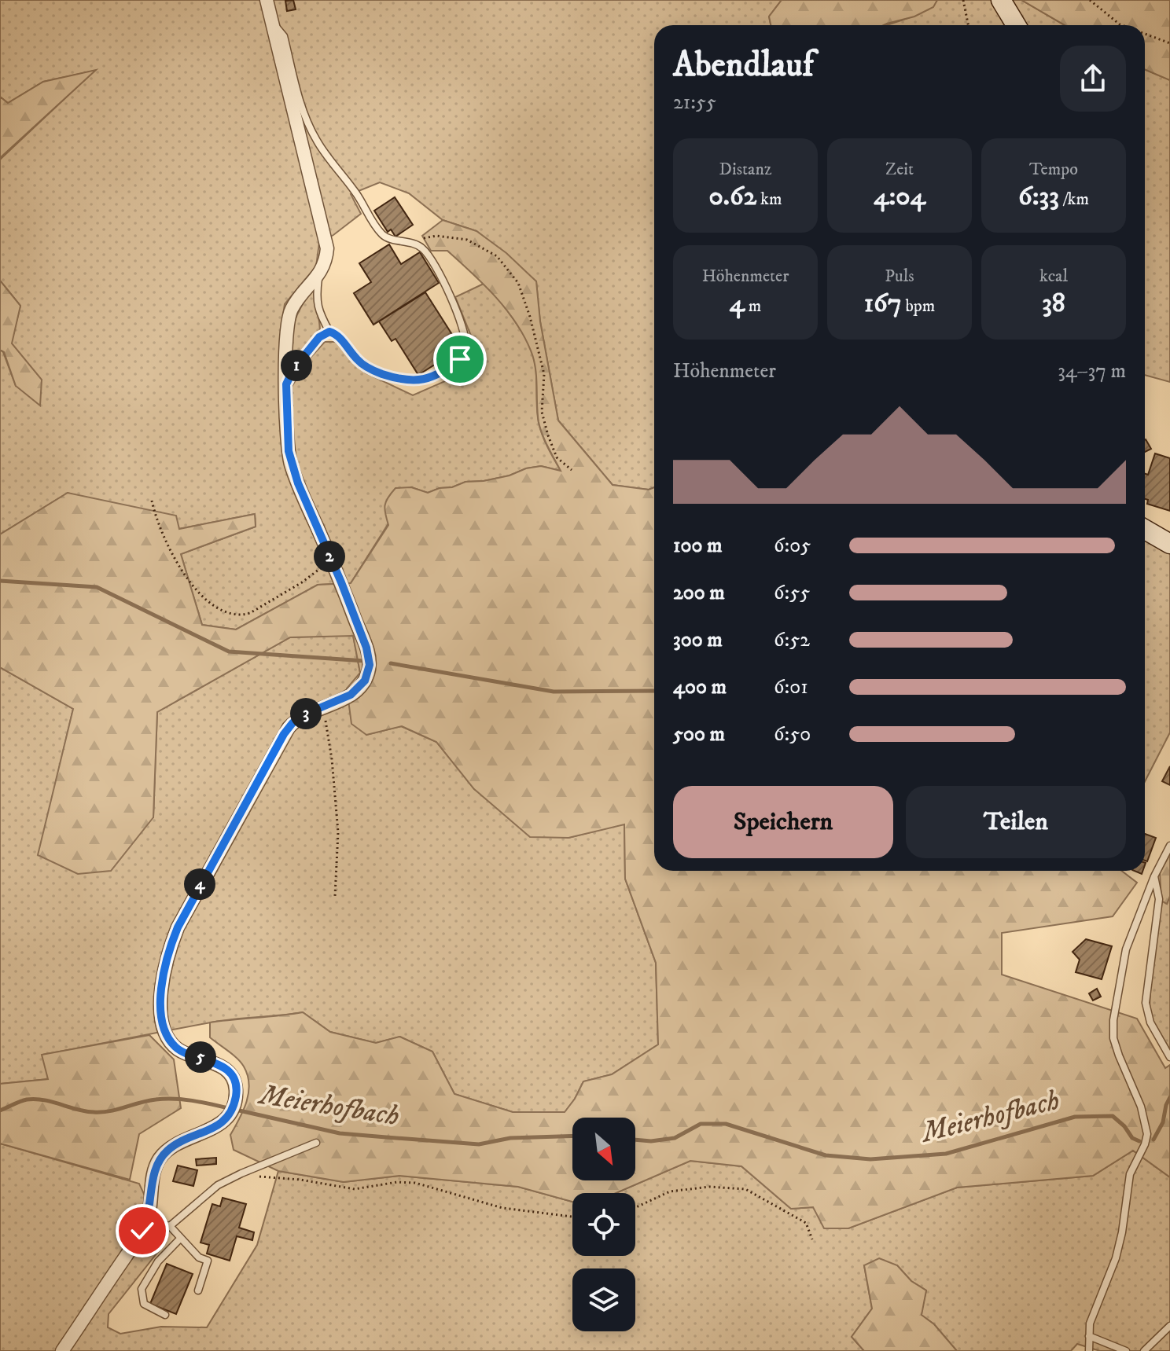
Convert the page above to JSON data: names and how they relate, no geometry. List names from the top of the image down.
{
  "water": ["Meierhofbach"],
  "north": "bottom right",
  "page": {
    "heading": ["Abendlauf", "21:55"],
    "stats": [
      ["Distanz", "0.62 km"],
      ["Zeit", "4:04"],
      ["Tempo", "6:33 /km"],
      ["Höhenmeter", "4 m"],
      ["Puls", "167 bpm"],
      ["kcal", "38"]
    ],
    "chart": ["Höhenmeter", "34–37 m"],
    "pins": [
      "1",
      "2",
      "3",
      "4",
      "5"
    ],
    "list": [
      {
        "name": "100 m",
        "note": "6:05"
      },
      {
        "name": "200 m",
        "note": "6:55"
      },
      {
        "name": "300 m",
        "note": "6:52"
      },
      {
        "name": "400 m",
        "note": "6:01"
      },
      {
        "name": "500 m",
        "note": "6:50"
      }
    ],
    "buttons": ["Speichern", "Teilen"]
  }
}
